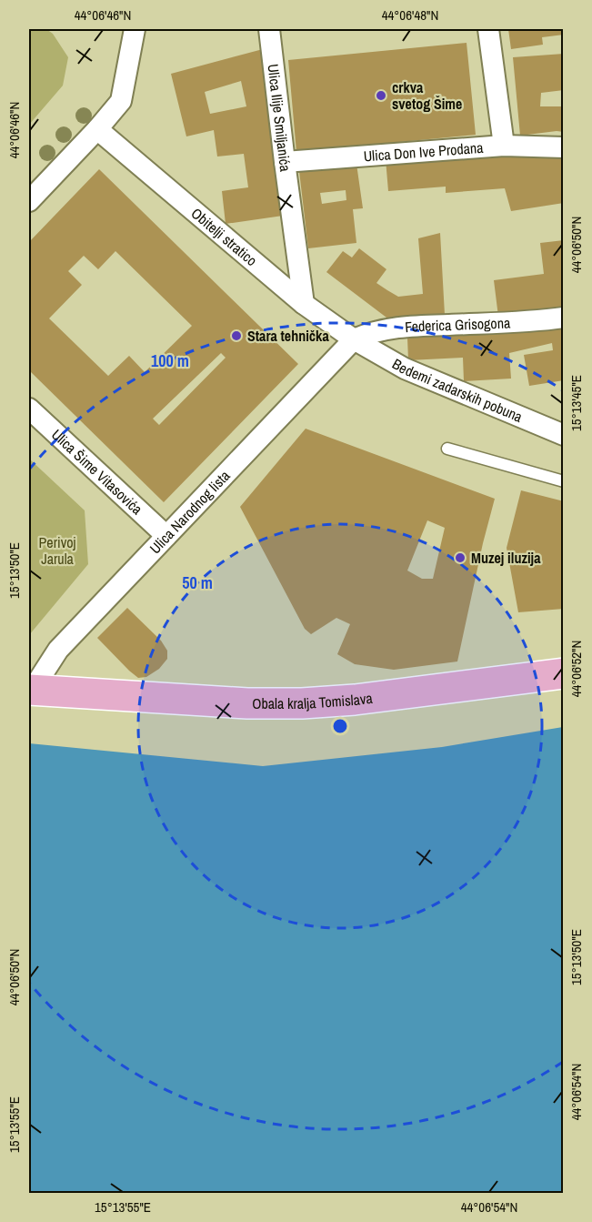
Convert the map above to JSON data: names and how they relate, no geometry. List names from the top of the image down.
{
  "streets": {
    "main road": ["Obala kralja Tomislava"],
    "street": [
      "Ulica Ilije Smiljanića",
      "Ulica Don Ive Prodana",
      "Obitelji stratico",
      "Federica Grisogona",
      "Bedemi zadarskih pobuna",
      "Ulica Šime Vitasovića",
      "Ulica Narodnog lista"
    ]
  },
  "crossings": [
    ["Ulica Ilije Smiljanića", "Ulica Don Ive Prodana"],
    ["Ulica Ilije Smiljanića", "Obitelji stratico"],
    ["Obitelji stratico", "Federica Grisogona"],
    ["Obitelji stratico", "Bedemi zadarskih pobuna"],
    ["Obitelji stratico", "Ulica Narodnog lista"],
    ["Federica Grisogona", "Bedemi zadarskih pobuna"],
    ["Federica Grisogona", "Ulica Narodnog lista"],
    ["Bedemi zadarskih pobuna", "Ulica Narodnog lista"],
    ["Ulica Šime Vitasovića", "Ulica Narodnog lista"],
    ["Ulica Narodnog lista", "Obala kralja Tomislava"]
  ],
  "parks": ["Perivoj Jarula"],
  "places": ["crkva svetog Šime", "Stara tehnička", "Muzej iluzija"],
  "coordinates": [
    "44°06'46\"N",
    "44°06'48\"N",
    "44°06'50\"N",
    "15°13'45\"E",
    "15°13'50\"E",
    "44°06'52\"N",
    "44°06'54\"N",
    "15°13'55\"E"
  ],
  "rings": ["100 m", "50 m"]
}
